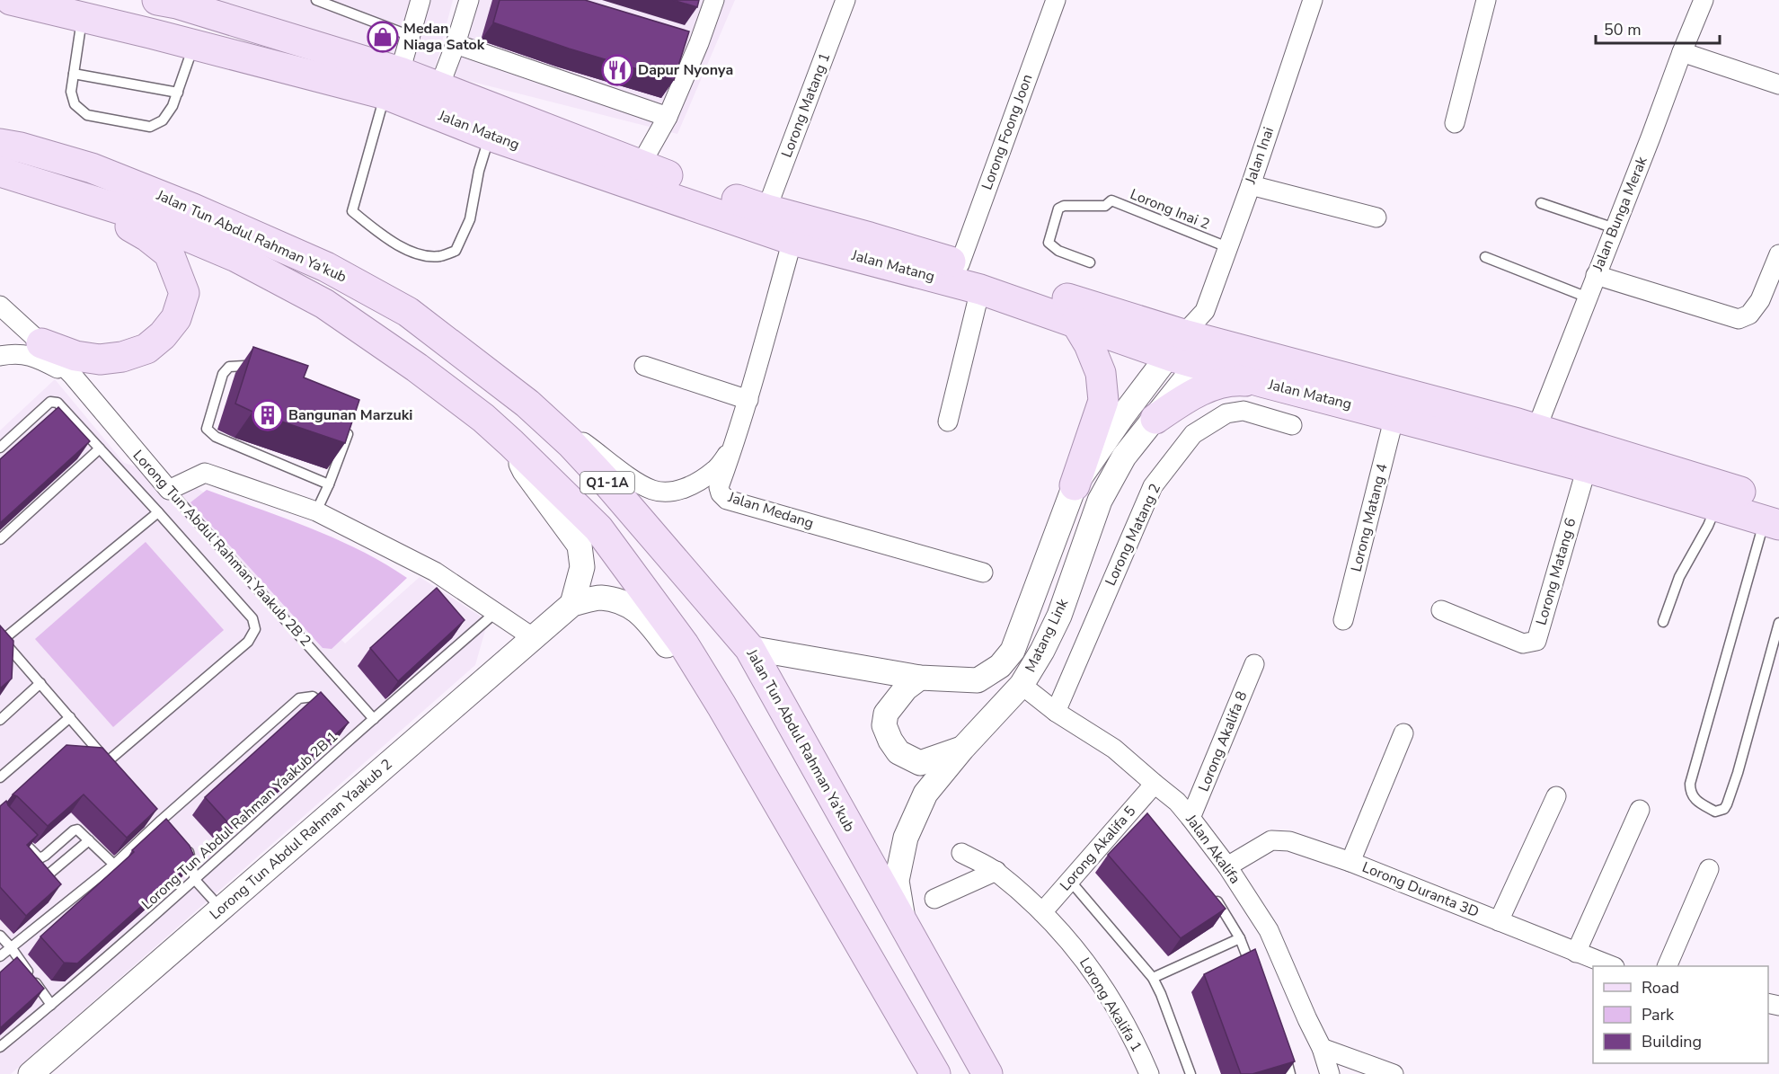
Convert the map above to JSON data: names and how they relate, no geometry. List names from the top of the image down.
{
  "streets": {
    "main road": ["Jalan Matang", "Jalan Tun Abdul Rahman Ya'kub", "Q1-1A"],
    "street": [
      "Lorong Matang 1",
      "Lorong Foong Joon",
      "Jalan Inai",
      "Jalan Bunga Merak",
      "Jalan Medang",
      "Lorong Matang 4",
      "Lorong Matang 2",
      "Lorong Tun Abdul Rahman Yaakub 2B 2",
      "Lorong Matang 6",
      "Matang Link",
      "Lorong Akalifa 8",
      "Lorong Tun Abdul Rahman Yaakub 2",
      "Lorong Akalifa 5",
      "Jalan Akalifa",
      "Lorong Duranta 3D",
      "Lorong Akalifa 1"
    ],
    "lane": ["Lorong Inai 2", "Lorong Tun Abdul Rahman Yaakub 2B 1"]
  },
  "crossings": [
    ["Lorong Matang 1", "Jalan Matang"],
    ["Jalan Matang", "Lorong Foong Joon"],
    ["Jalan Matang", "Jalan Inai"],
    ["Jalan Matang", "Jalan Bunga Merak"],
    ["Jalan Matang", "Jalan Medang"],
    ["Jalan Matang", "Lorong Matang 4"],
    ["Jalan Matang", "Lorong Matang 6"],
    ["Jalan Matang", "Matang Link"],
    ["Jalan Inai", "Lorong Inai 2"],
    ["Jalan Inai", "Matang Link"],
    ["Jalan Tun Abdul Rahman Ya'kub", "Matang Link"],
    ["Lorong Matang 2", "Jalan Akalifa"],
    ["Lorong Tun Abdul Rahman Yaakub 2B 2", "Lorong Tun Abdul Rahman Yaakub 2B 1"],
    ["Matang Link", "Jalan Akalifa"],
    ["Lorong Akalifa 8", "Jalan Akalifa"],
    ["Lorong Akalifa 5", "Jalan Akalifa"],
    ["Lorong Akalifa 5", "Lorong Akalifa 1"],
    ["Jalan Akalifa", "Lorong Duranta 3D"]
  ],
  "places": {
    "shop": ["Medan Niaga Satok"],
    "restaurant": ["Dapur Nyonya"],
    "building": ["Bangunan Marzuki"]
  },
  "legend": ["Road", "Park", "Building"],
  "scale_bar": "50 m"
}
